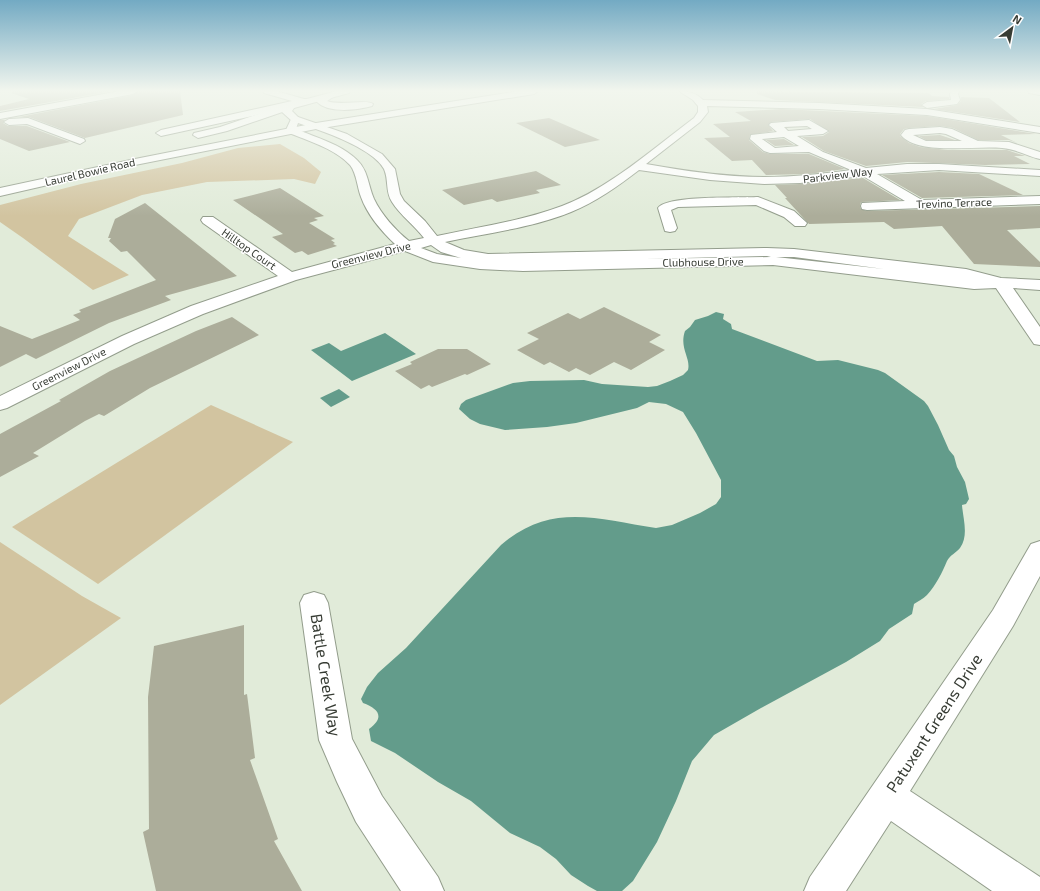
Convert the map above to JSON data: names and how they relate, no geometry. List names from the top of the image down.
{
  "streets": {
    "street": [
      "Laurel Bowie Road",
      "Parkview Way",
      "Trevino Terrace",
      "Hilltop Court",
      "Greenview Drive",
      "Clubhouse Drive",
      "Battle Creek Way",
      "Patuxent Greens Drive"
    ]
  },
  "crossings": [
    ["Parkview Way", "Greenview Drive"],
    ["Hilltop Court", "Greenview Drive"],
    ["Greenview Drive", "Clubhouse Drive"]
  ],
  "north": "top right"
}
